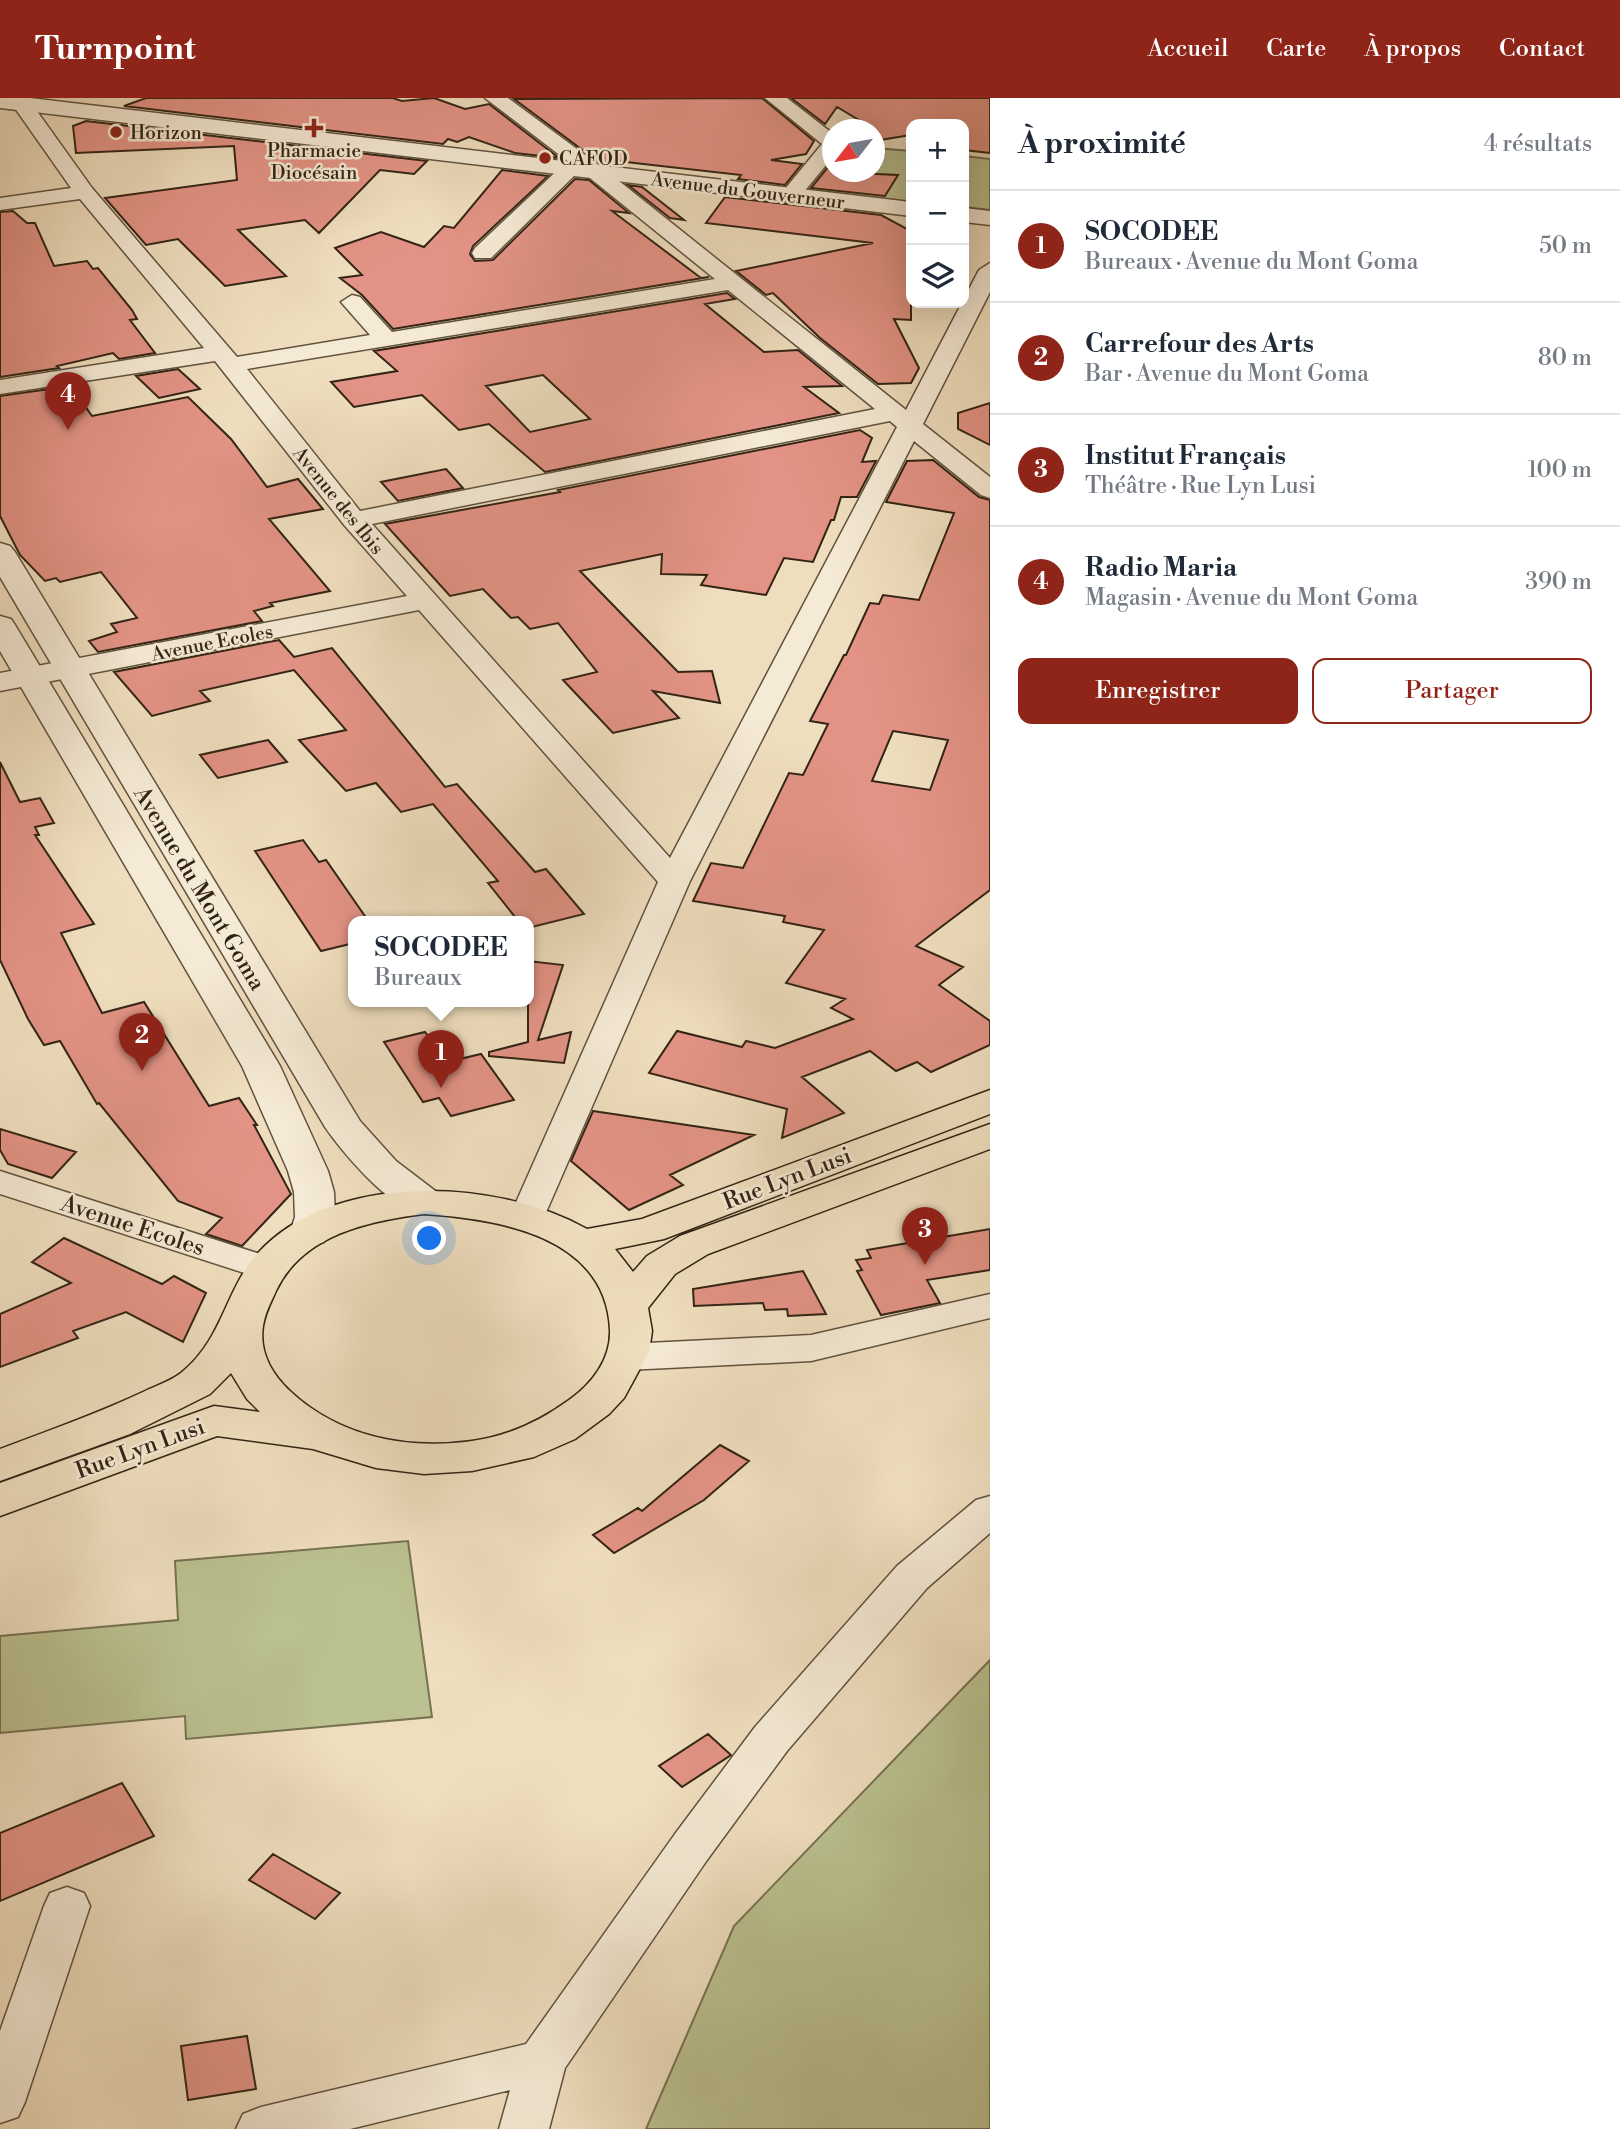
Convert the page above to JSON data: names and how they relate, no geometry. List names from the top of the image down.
{
  "streets": {
    "main road": ["Rue Lyn Lusi"],
    "street": [
      "Avenue du Gouverneur",
      "Avenue des Ibis",
      "Avenue Ecoles",
      "Avenue du Mont Goma"
    ]
  },
  "crossings": [
    ["Avenue du Gouverneur", "Avenue des Ibis"],
    ["Avenue des Ibis", "Avenue Ecoles"],
    ["Avenue Ecoles", "Avenue du Mont Goma"],
    ["Avenue Ecoles", "Rue Lyn Lusi"]
  ],
  "places": {
    "health": ["Pharmacie Diocésain"],
    "other": ["Horizon", "CAFOD"]
  },
  "north": "bottom left",
  "page": {
    "header": "Turnpoint",
    "nav": [
      "Accueil",
      "Carte",
      "À propos",
      "Contact"
    ],
    "heading": ["À proximité", "4 résultats"],
    "map_buttons": ["+", "−"],
    "list": [
      {
        "mark": "1",
        "name": "SOCODEE",
        "note": "Bureaux · Avenue du Mont Goma",
        "value": "50 m"
      },
      {
        "mark": "2",
        "name": "Carrefour des Arts",
        "note": "Bar · Avenue du Mont Goma",
        "value": "80 m"
      },
      {
        "mark": "3",
        "name": "Institut Français",
        "note": "Théâtre · Rue Lyn Lusi",
        "value": "100 m"
      },
      {
        "mark": "4",
        "name": "Radio Maria",
        "note": "Magasin · Avenue du Mont Goma",
        "value": "390 m"
      }
    ],
    "pins": [
      "4",
      "2",
      "1",
      "3"
    ],
    "buttons": ["Enregistrer", "Partager"],
    "popup": ["SOCODEE", "Bureaux"]
  }
}
